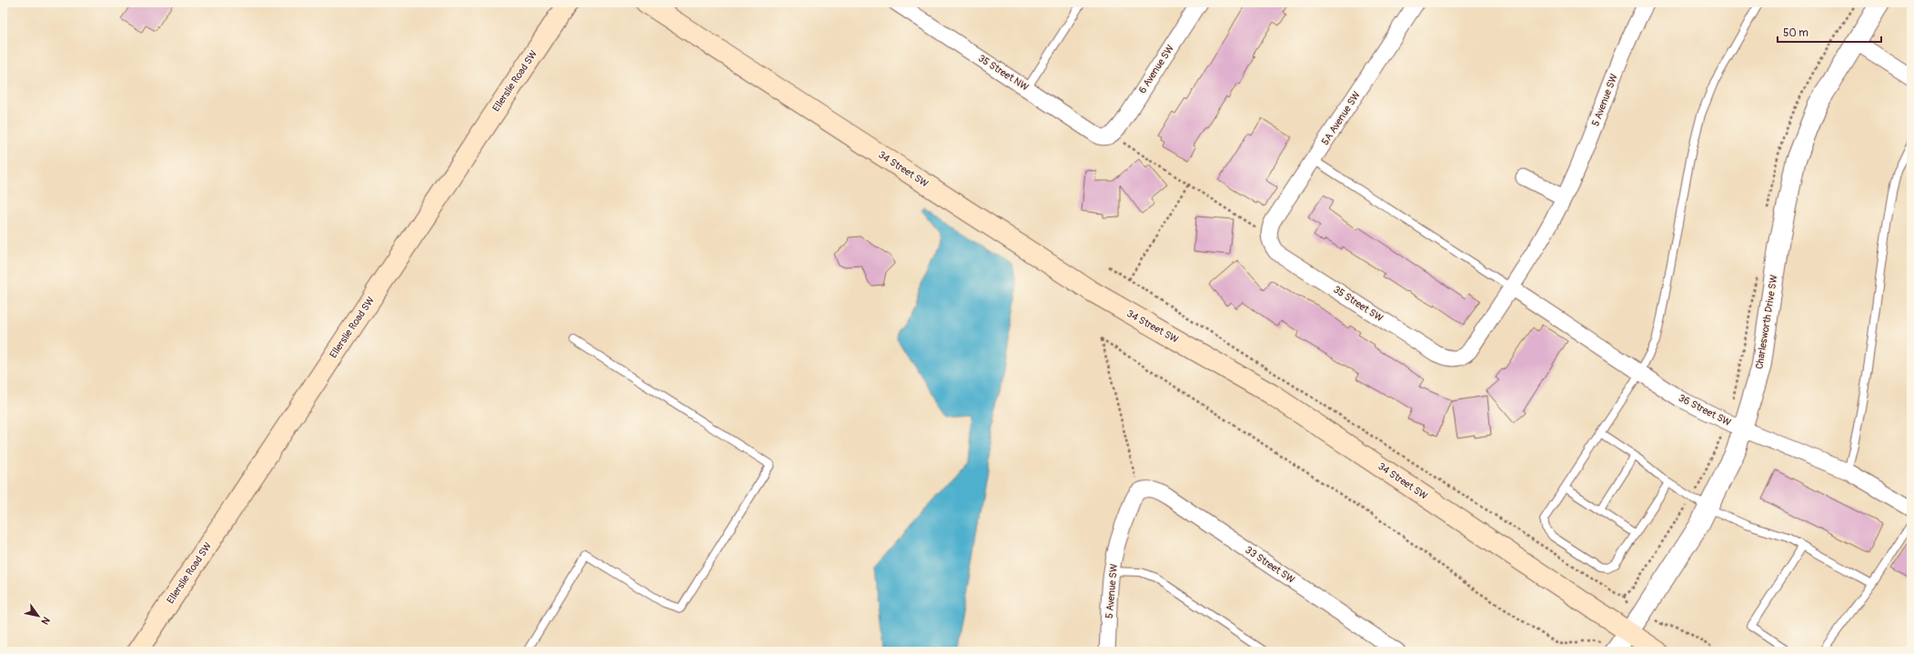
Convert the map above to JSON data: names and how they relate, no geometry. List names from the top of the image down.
{
  "streets": {
    "main road": ["Ellerslie Road SW", "34 Street SW"],
    "street": [
      "6 Avenue SW",
      "35 Street NW",
      "5 Avenue SW",
      "5A Avenue SW",
      "35 Street SW",
      "Charlesworth Drive SW",
      "36 Street SW",
      "33 Street SW"
    ]
  },
  "crossings": [
    ["6 Avenue SW", "35 Street NW"],
    ["5 Avenue SW", "35 Street SW"],
    ["5 Avenue SW", "36 Street SW"],
    ["5 Avenue SW", "33 Street SW"],
    ["5A Avenue SW", "35 Street SW"],
    ["34 Street SW", "Charlesworth Drive SW"],
    ["Charlesworth Drive SW", "36 Street SW"]
  ],
  "scale_bar": "50 m",
  "north": "bottom right"
}
